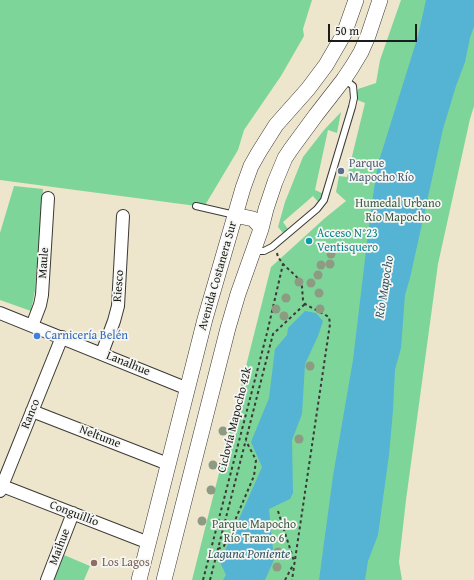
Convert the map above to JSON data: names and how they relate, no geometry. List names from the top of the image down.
{
  "streets": {
    "street": [
      "Maule",
      "Avenida Costanera Sur",
      "Riesco",
      "Lanalhue",
      "Ranco",
      "Neltume",
      "Conguillío",
      "Maihue"
    ],
    "path": ["Ciclovía Mapocho 42k"]
  },
  "crossings": [
    ["Maule", "Lanalhue"],
    ["Avenida Costanera Sur", "Lanalhue"],
    ["Avenida Costanera Sur", "Neltume"],
    ["Avenida Costanera Sur", "Conguillío"],
    ["Riesco", "Lanalhue"],
    ["Lanalhue", "Ranco"],
    ["Ranco", "Neltume"],
    ["Ranco", "Conguillío"],
    ["Conguillío", "Maihue"]
  ],
  "water": ["Río Mapocho", "Laguna Poniente"],
  "parks": ["Humedal Urbano Río Mapocho", "Parque Mapocho Río Tramo 6"],
  "places": [
    "Parque Mapocho Río",
    "Acceso N°23 Ventisquero",
    "Carnicería Belén",
    "Los Lagos"
  ],
  "scale_bar": "50 m"
}
